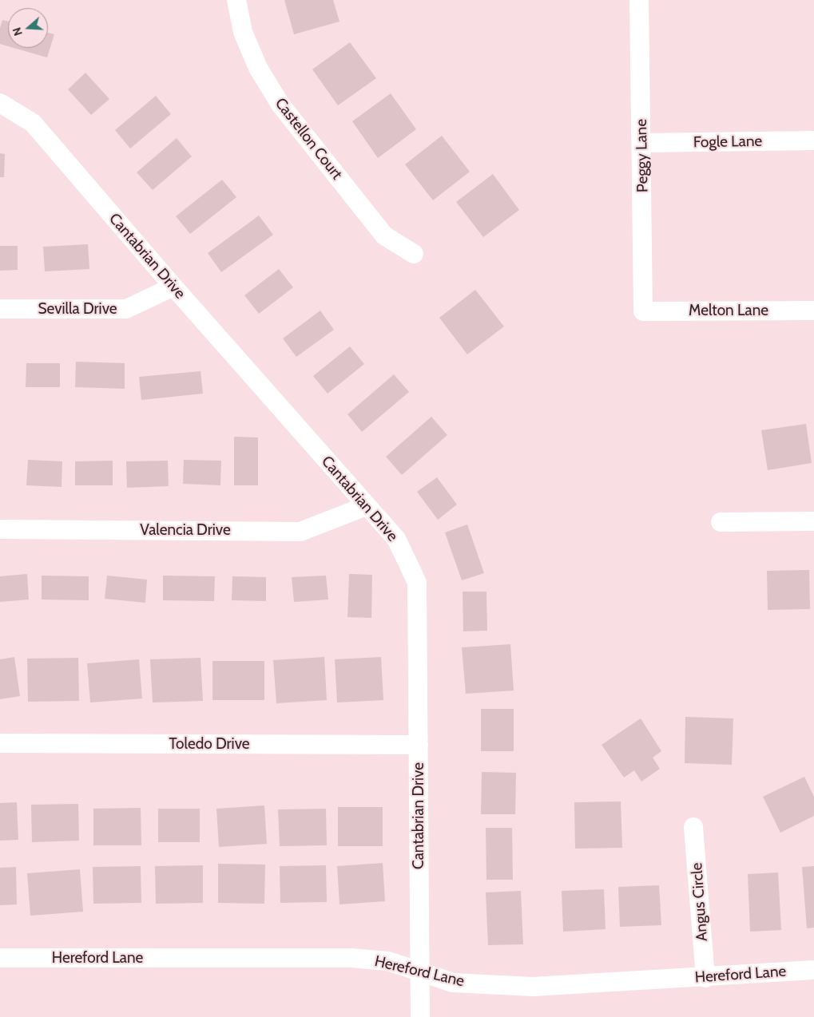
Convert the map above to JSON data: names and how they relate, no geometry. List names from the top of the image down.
{
  "streets": {
    "street": [
      "Castellon Court",
      "Fogle Lane",
      "Peggy Lane",
      "Cantabrian Drive",
      "Sevilla Drive",
      "Melton Lane",
      "Valencia Drive",
      "Toledo Drive",
      "Angus Circle",
      "Hereford Lane"
    ]
  },
  "crossings": [
    ["Fogle Lane", "Peggy Lane"],
    ["Peggy Lane", "Melton Lane"],
    ["Cantabrian Drive", "Sevilla Drive"],
    ["Cantabrian Drive", "Valencia Drive"],
    ["Cantabrian Drive", "Toledo Drive"],
    ["Cantabrian Drive", "Hereford Lane"],
    ["Angus Circle", "Hereford Lane"]
  ],
  "north": "left"
}
